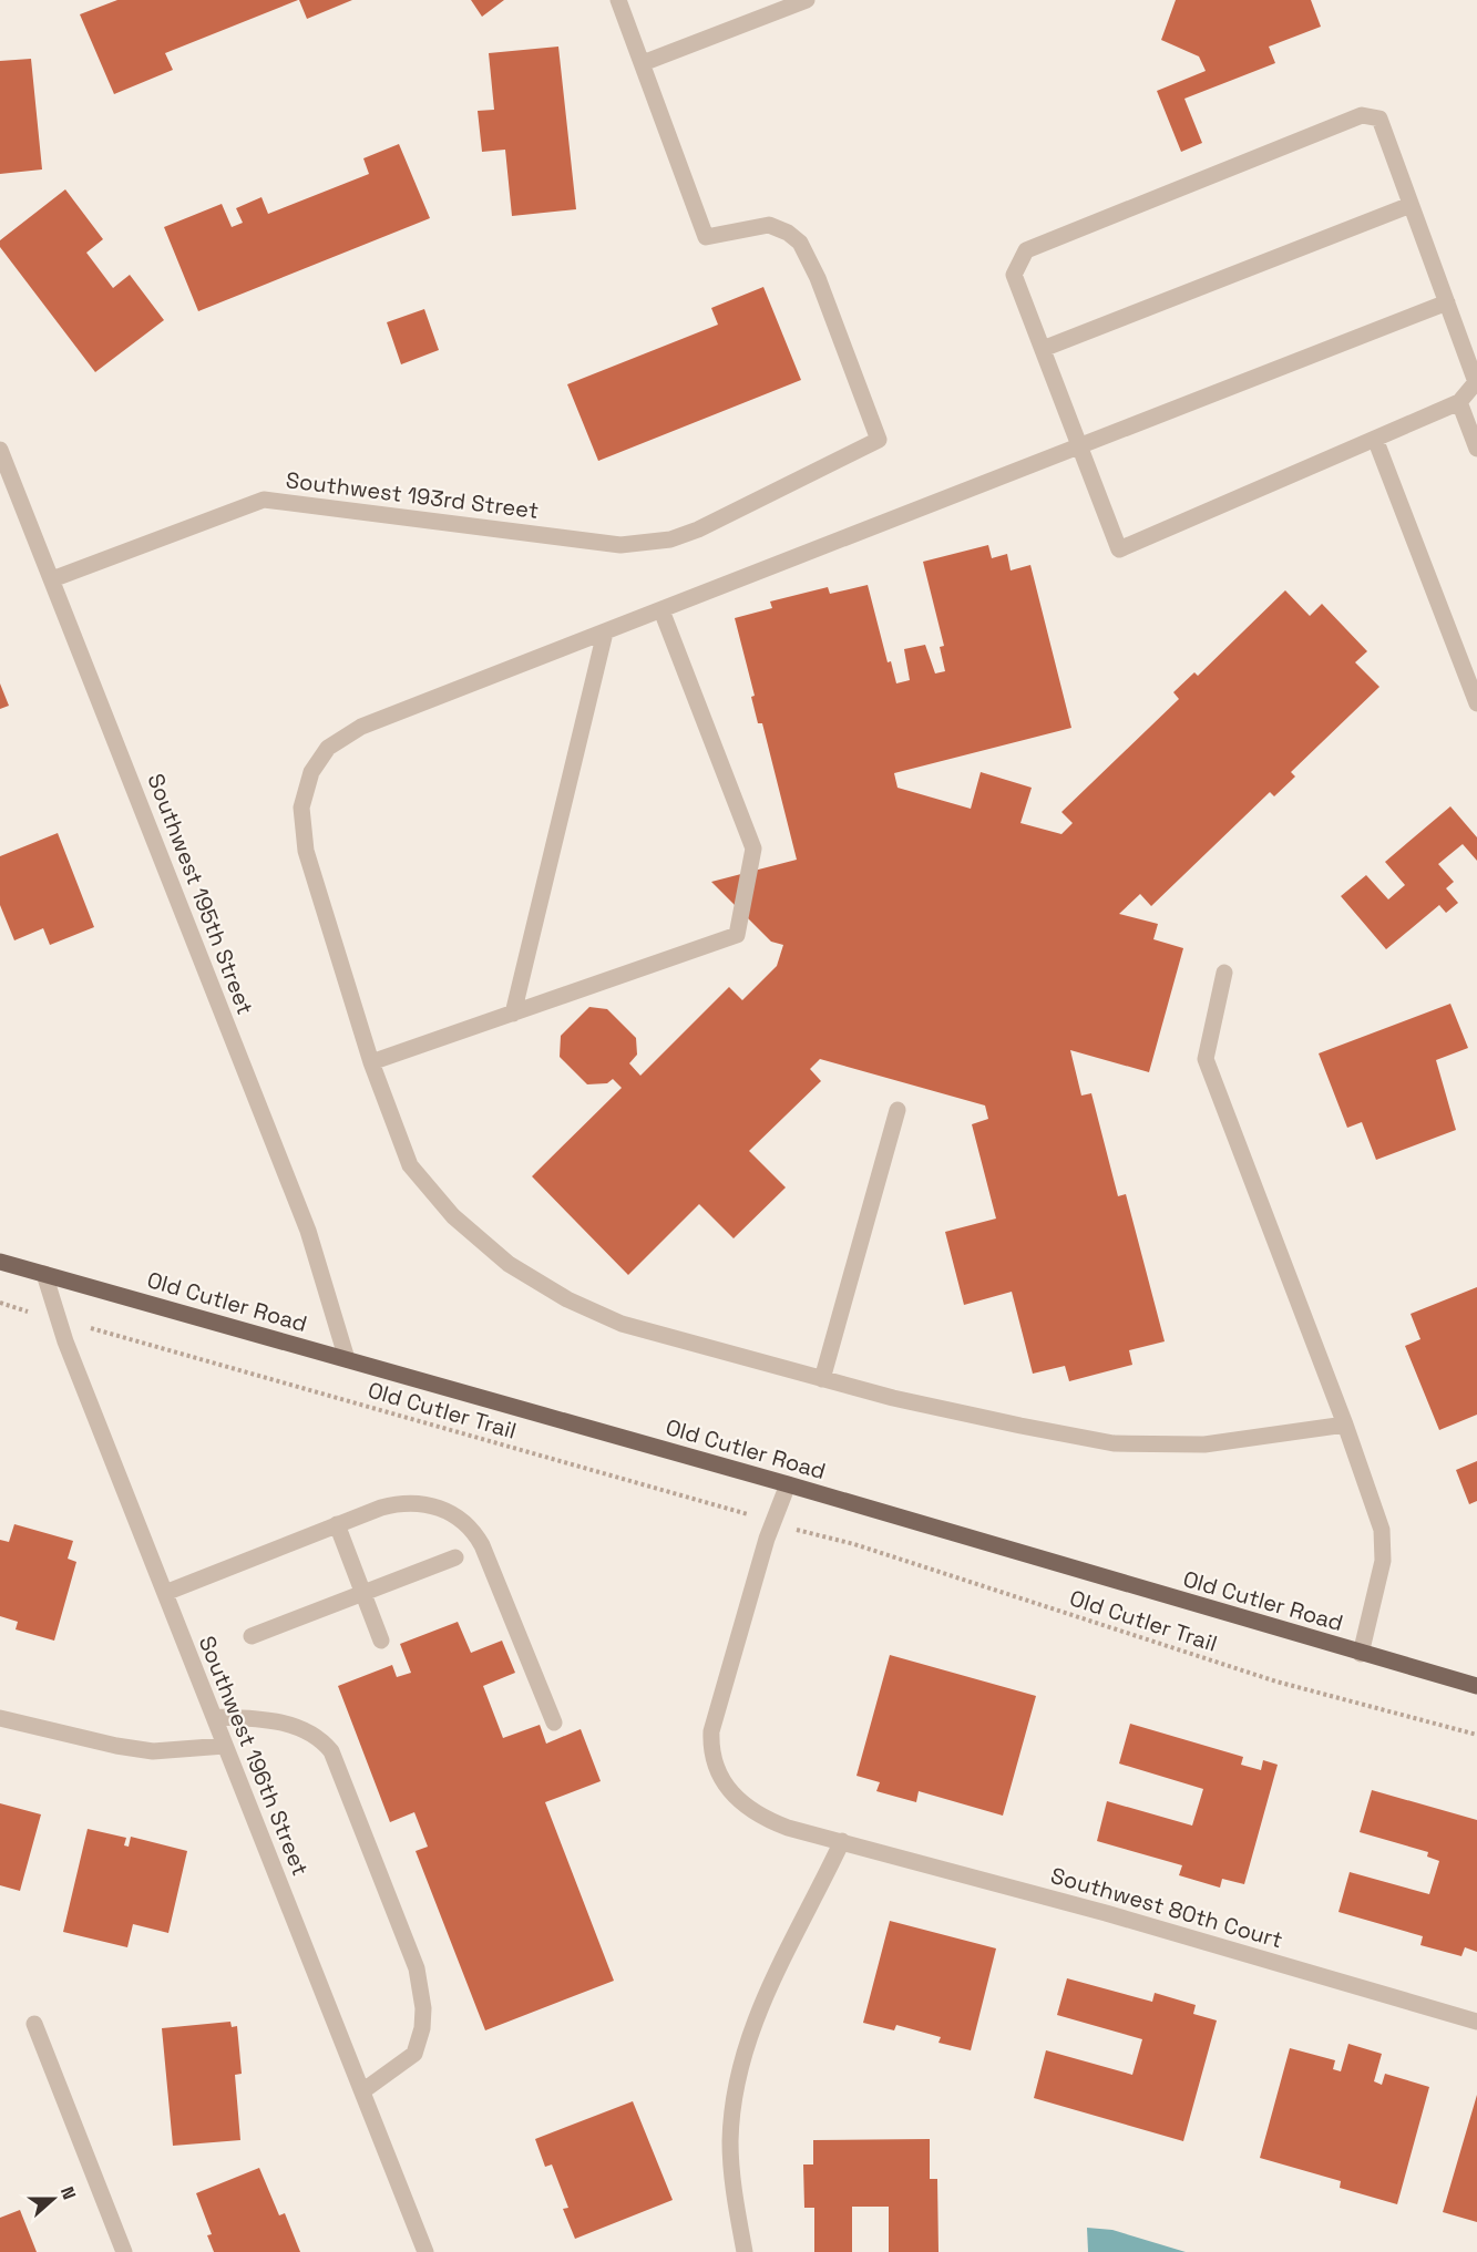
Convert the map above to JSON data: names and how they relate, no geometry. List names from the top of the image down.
{
  "streets": {
    "main road": ["Old Cutler Road"],
    "street": [
      "Southwest 193rd Street",
      "Southwest 195th Street",
      "Southwest 196th Street",
      "Southwest 80th Court"
    ],
    "path": ["Old Cutler Trail"]
  },
  "crossings": [
    ["Southwest 193rd Street", "Southwest 195th Street"],
    ["Southwest 195th Street", "Old Cutler Road"],
    ["Old Cutler Road", "Southwest 196th Street"],
    ["Old Cutler Road", "Southwest 80th Court"]
  ],
  "north": "right"
}
